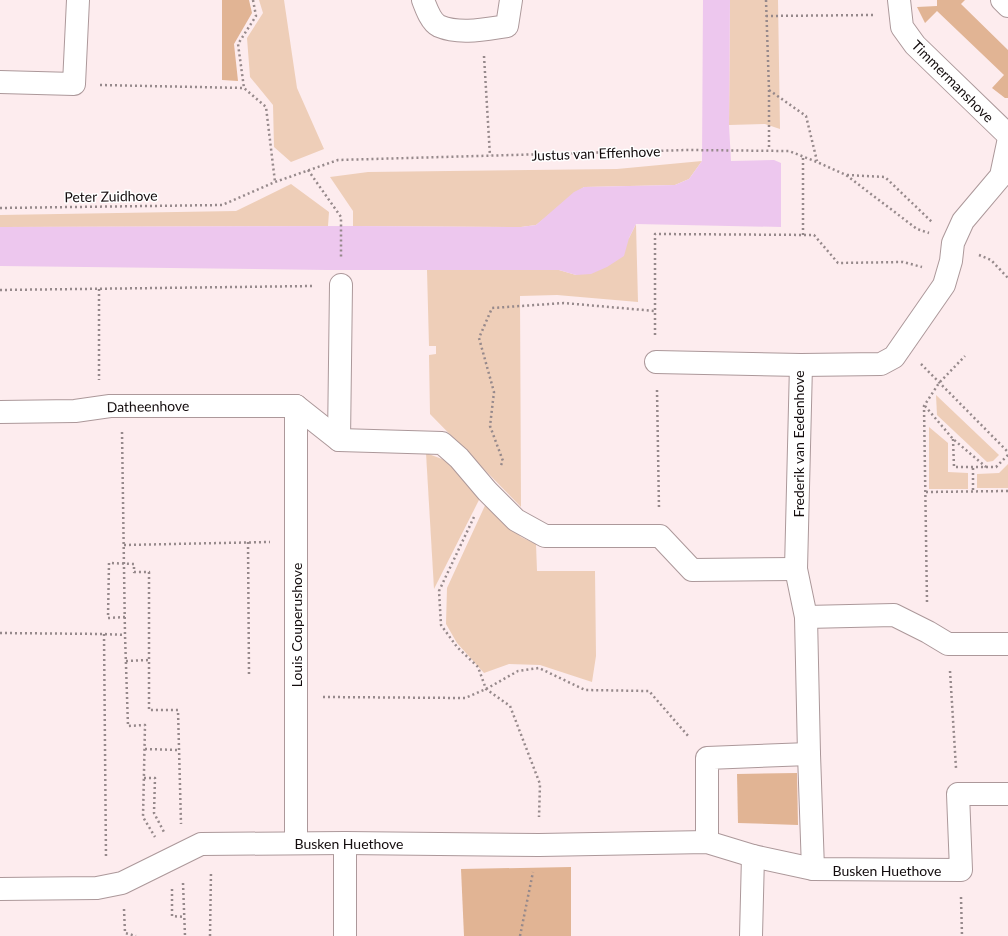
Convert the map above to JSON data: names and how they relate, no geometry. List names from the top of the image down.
{
  "streets": {
    "street": [
      "Timmermanshove",
      "Datheenhove",
      "Frederik van Eedenhove",
      "Louis Couperushove",
      "Busken Huethove"
    ],
    "path": ["Justus van Effenhove", "Peter Zuidhove"]
  },
  "crossings": [
    ["Justus van Effenhove", "Peter Zuidhove"],
    ["Datheenhove", "Louis Couperushove"],
    ["Frederik van Eedenhove", "Busken Huethove"],
    ["Louis Couperushove", "Busken Huethove"]
  ]
}
